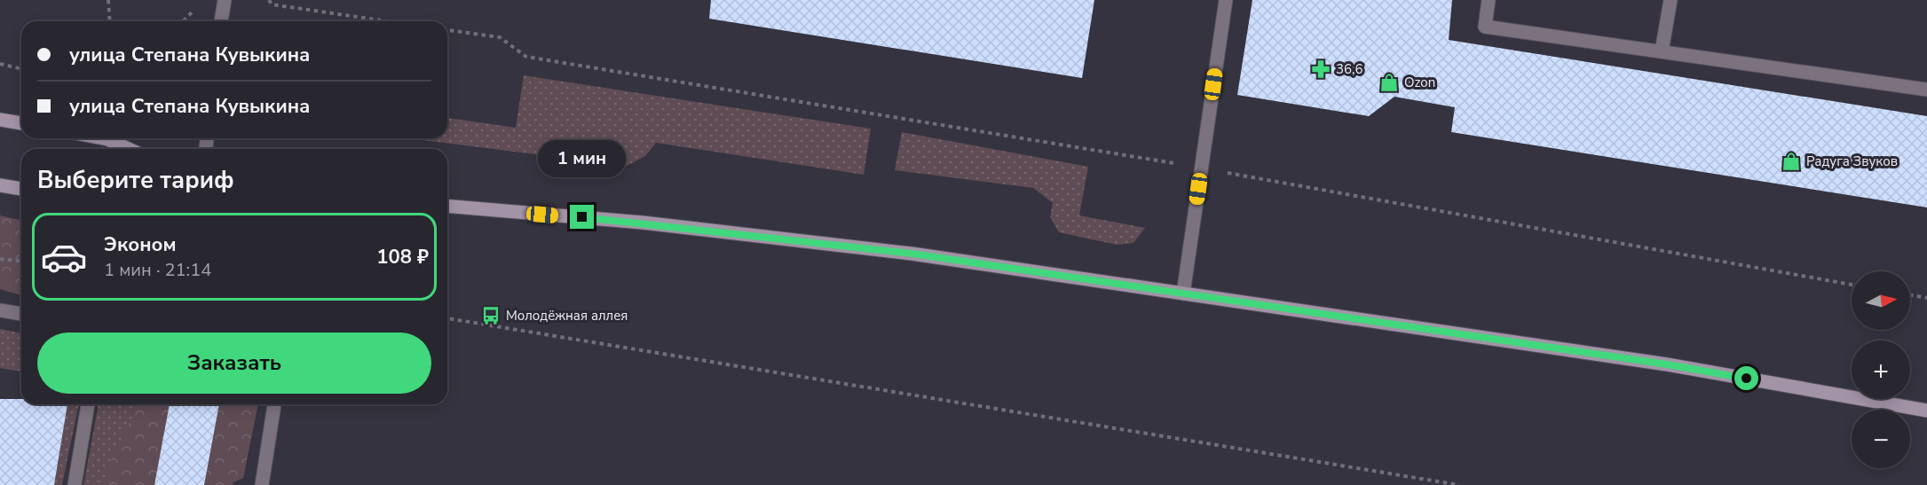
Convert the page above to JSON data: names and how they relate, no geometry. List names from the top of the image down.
{
  "places": {
    "pharmacy": ["36,6"],
    "shop": ["Ozon", "Радуга Звуков"],
    "bus stop": ["Молодёжная аллея"]
  },
  "north": "right",
  "page": {
    "banner": ["улица Степана Кувыкина", "улица Степана Кувыкина"],
    "bubble": "1 мин",
    "heading": "Выберите тариф",
    "list": [
      {
        "name": "Эконом",
        "note": "1 мин · 21:14",
        "value": "108 ₽"
      }
    ],
    "map_buttons": ["+", "−"],
    "buttons": "Заказать"
  }
}
